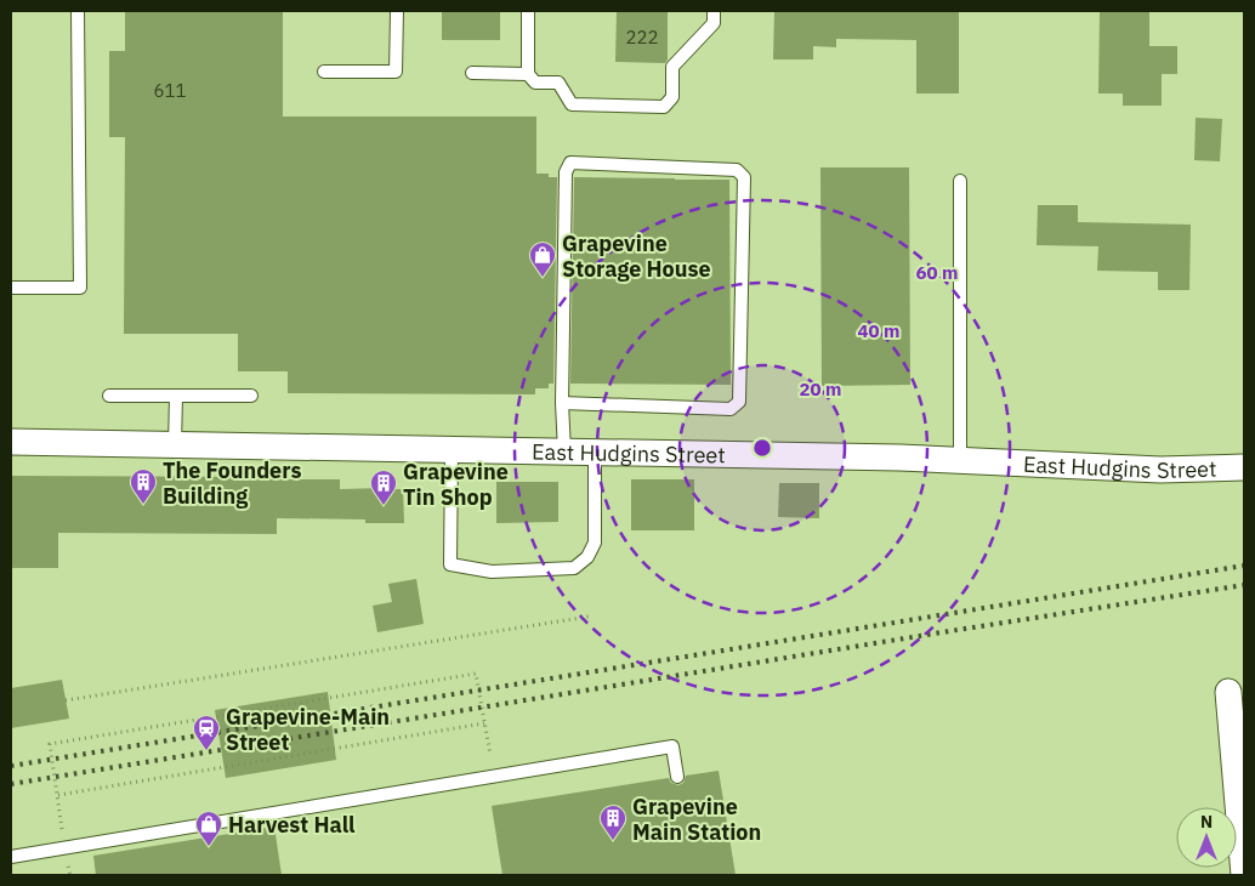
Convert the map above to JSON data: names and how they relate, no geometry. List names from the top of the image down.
{
  "streets": {
    "street": ["East Hudgins Street"]
  },
  "places": {
    "shop": ["Grapevine Storage House", "Harvest Hall"],
    "building": ["The Founders Building", "Grapevine Tin Shop", "Grapevine Main Station"],
    "station": ["Grapevine-Main Street"]
  },
  "house_numbers": ["222", "611"],
  "north": "top",
  "rings": ["60 m", "40 m", "20 m"]
}
